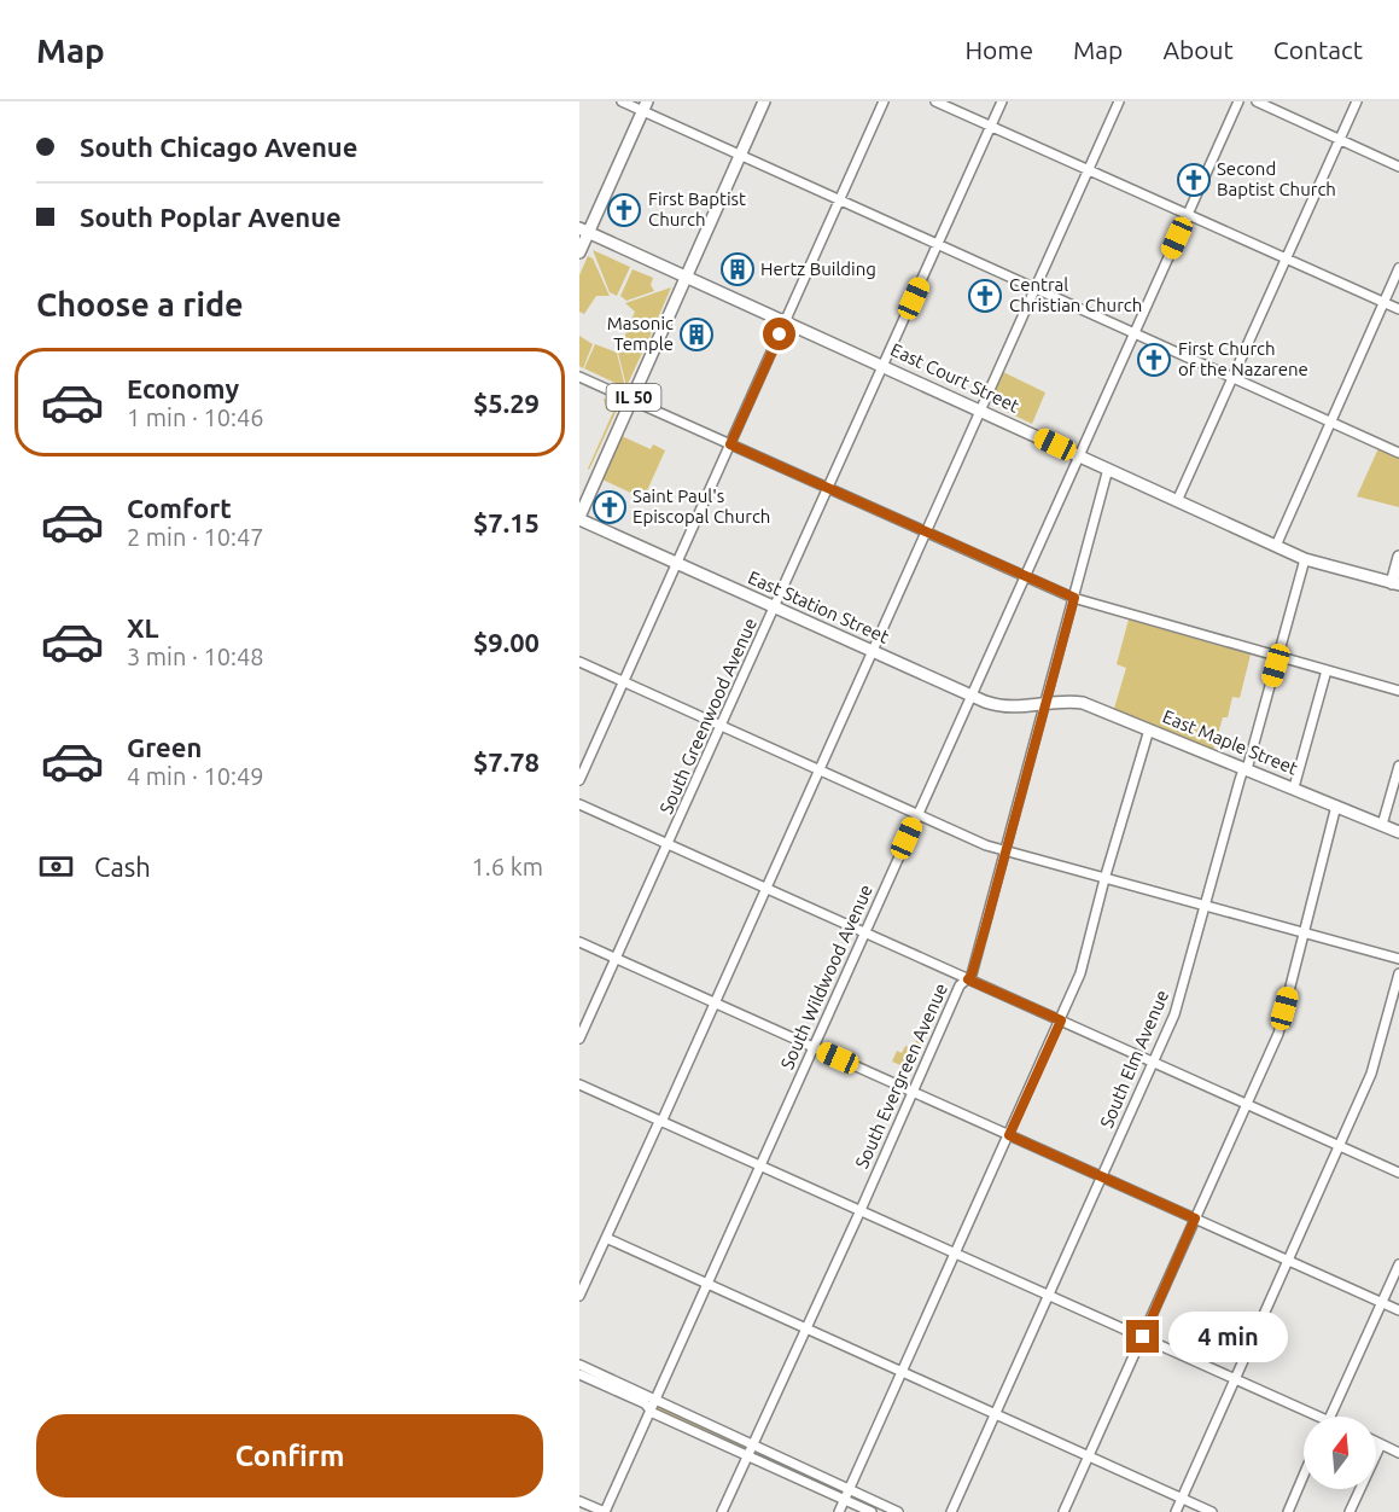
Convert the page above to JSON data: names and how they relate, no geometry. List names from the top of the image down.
{
  "streets": {
    "main road": [
      "East Court Street",
      "IL 50",
      "East Station Street",
      "East Maple Street"
    ],
    "street": [
      "South Greenwood Avenue",
      "South Wildwood Avenue",
      "South Elm Avenue",
      "South Evergreen Avenue"
    ]
  },
  "crossings": [
    ["East Court Street", "IL 50"],
    ["East Court Street", "South Greenwood Avenue"],
    ["East Court Street", "South Wildwood Avenue"],
    ["East Court Street", "South Elm Avenue"],
    ["East Court Street", "South Evergreen Avenue"],
    ["IL 50", "East Station Street"],
    ["East Station Street", "South Greenwood Avenue"],
    ["East Station Street", "East Maple Street"],
    ["East Station Street", "South Wildwood Avenue"],
    ["East Station Street", "South Evergreen Avenue"],
    ["East Maple Street", "South Elm Avenue"],
    ["East Maple Street", "South Evergreen Avenue"]
  ],
  "places": {
    "church": [
      "Second Baptist Church",
      "First Baptist Church",
      "Central Christian Church",
      "First Church of the Nazarene",
      "Saint Paul's Episcopal Church"
    ],
    "building": ["Hertz Building", "Masonic Temple"]
  },
  "north": "top",
  "page": {
    "header": "Map",
    "nav": [
      "Home",
      "Map",
      "About",
      "Contact"
    ],
    "banner": ["South Chicago Avenue", "South Poplar Avenue"],
    "heading": "Choose a ride",
    "list": [
      {
        "name": "Economy",
        "note": "1 min · 10:46",
        "value": "$5.29"
      },
      {
        "name": "Comfort",
        "note": "2 min · 10:47",
        "value": "$7.15"
      },
      {
        "name": "XL",
        "note": "3 min · 10:48",
        "value": "$9.00"
      },
      {
        "name": "Green",
        "note": "4 min · 10:49",
        "value": "$7.78"
      }
    ],
    "pay": ["Cash", "1.6 km"],
    "bubble": "4 min",
    "buttons": "Confirm"
  }
}
